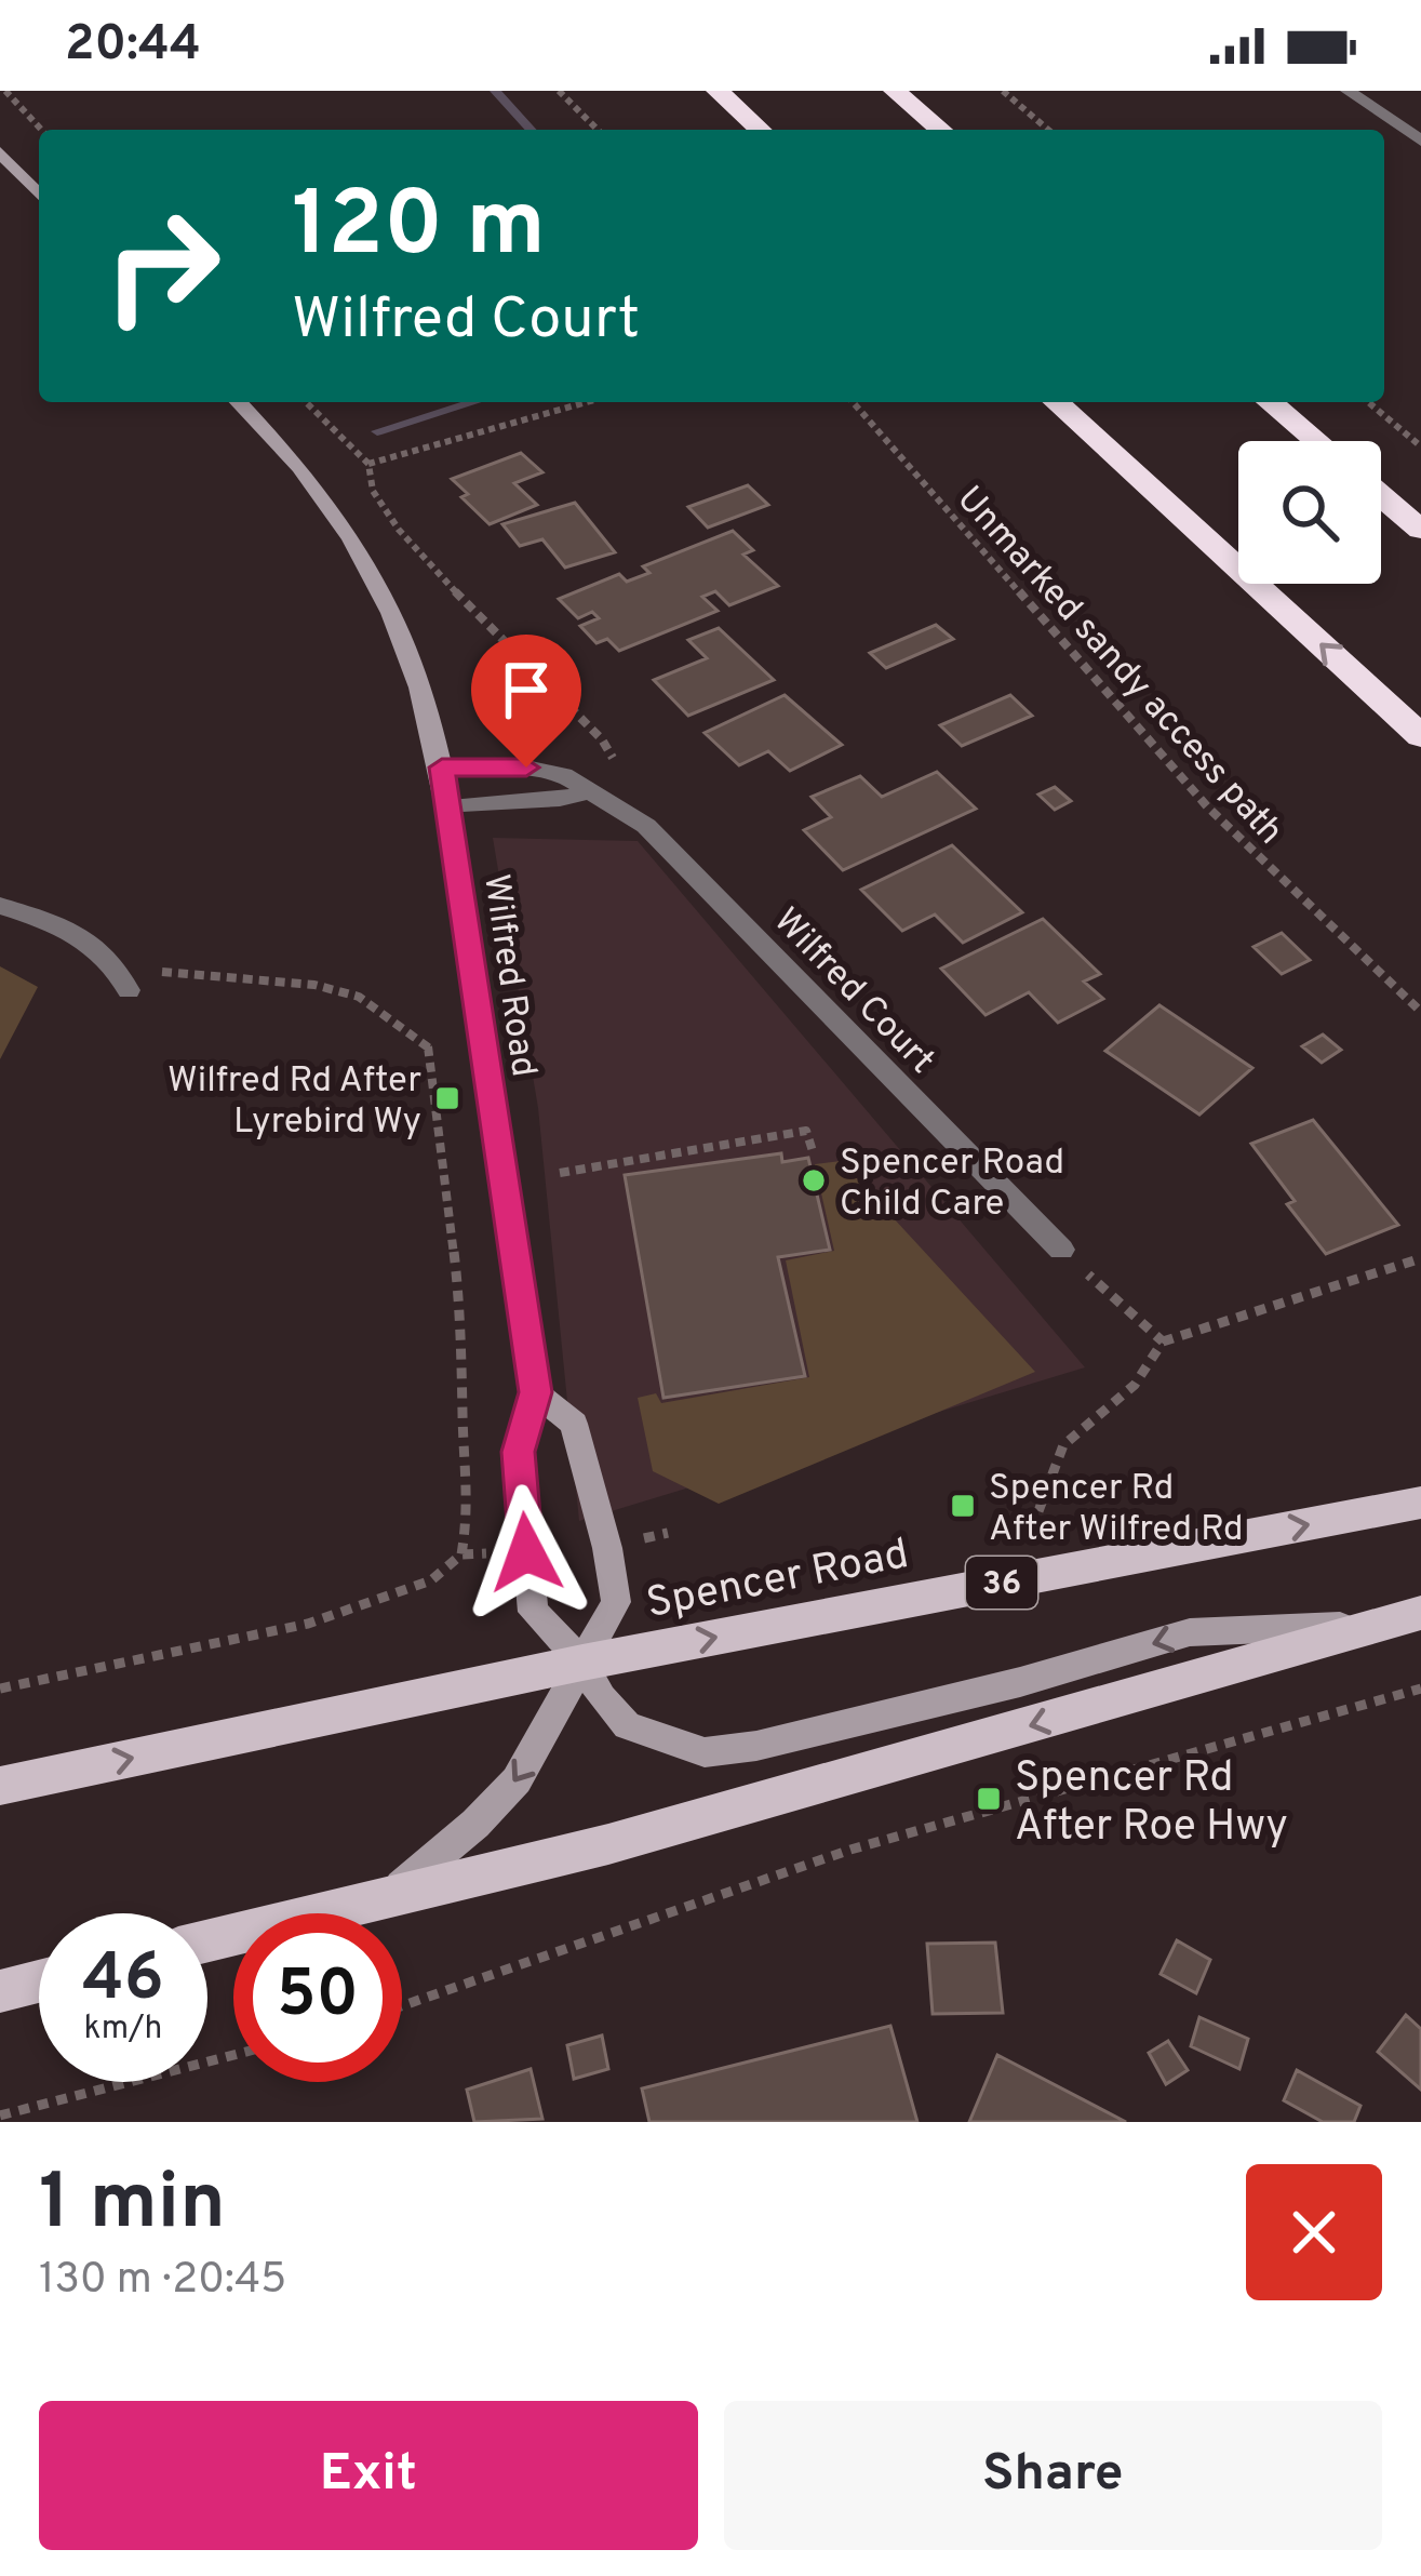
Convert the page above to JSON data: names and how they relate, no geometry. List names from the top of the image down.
{
  "streets": {
    "main road": ["Wilfred Road", "Spencer Road", "36"],
    "street": ["Wilfred Court"],
    "path": ["Unmarked sandy access path"]
  },
  "crossings": [
    ["Wilfred Road", "Wilfred Court"],
    ["Wilfred Road", "Spencer Road"]
  ],
  "places": {
    "transit": ["Wilfred Rd After Lyrebird Wy", "Spencer Rd After Wilfred Rd", "Spencer Rd After Roe Hwy"],
    "other": ["Spencer Road Child Care"]
  },
  "page": {
    "status": "20:44",
    "turn": ["120 m", "Wilfred Court"],
    "speed": "46 km/h",
    "limit": "50",
    "heading": ["1 min", "130 m · 20:45"],
    "buttons": ["Exit", "Share"]
  }
}
